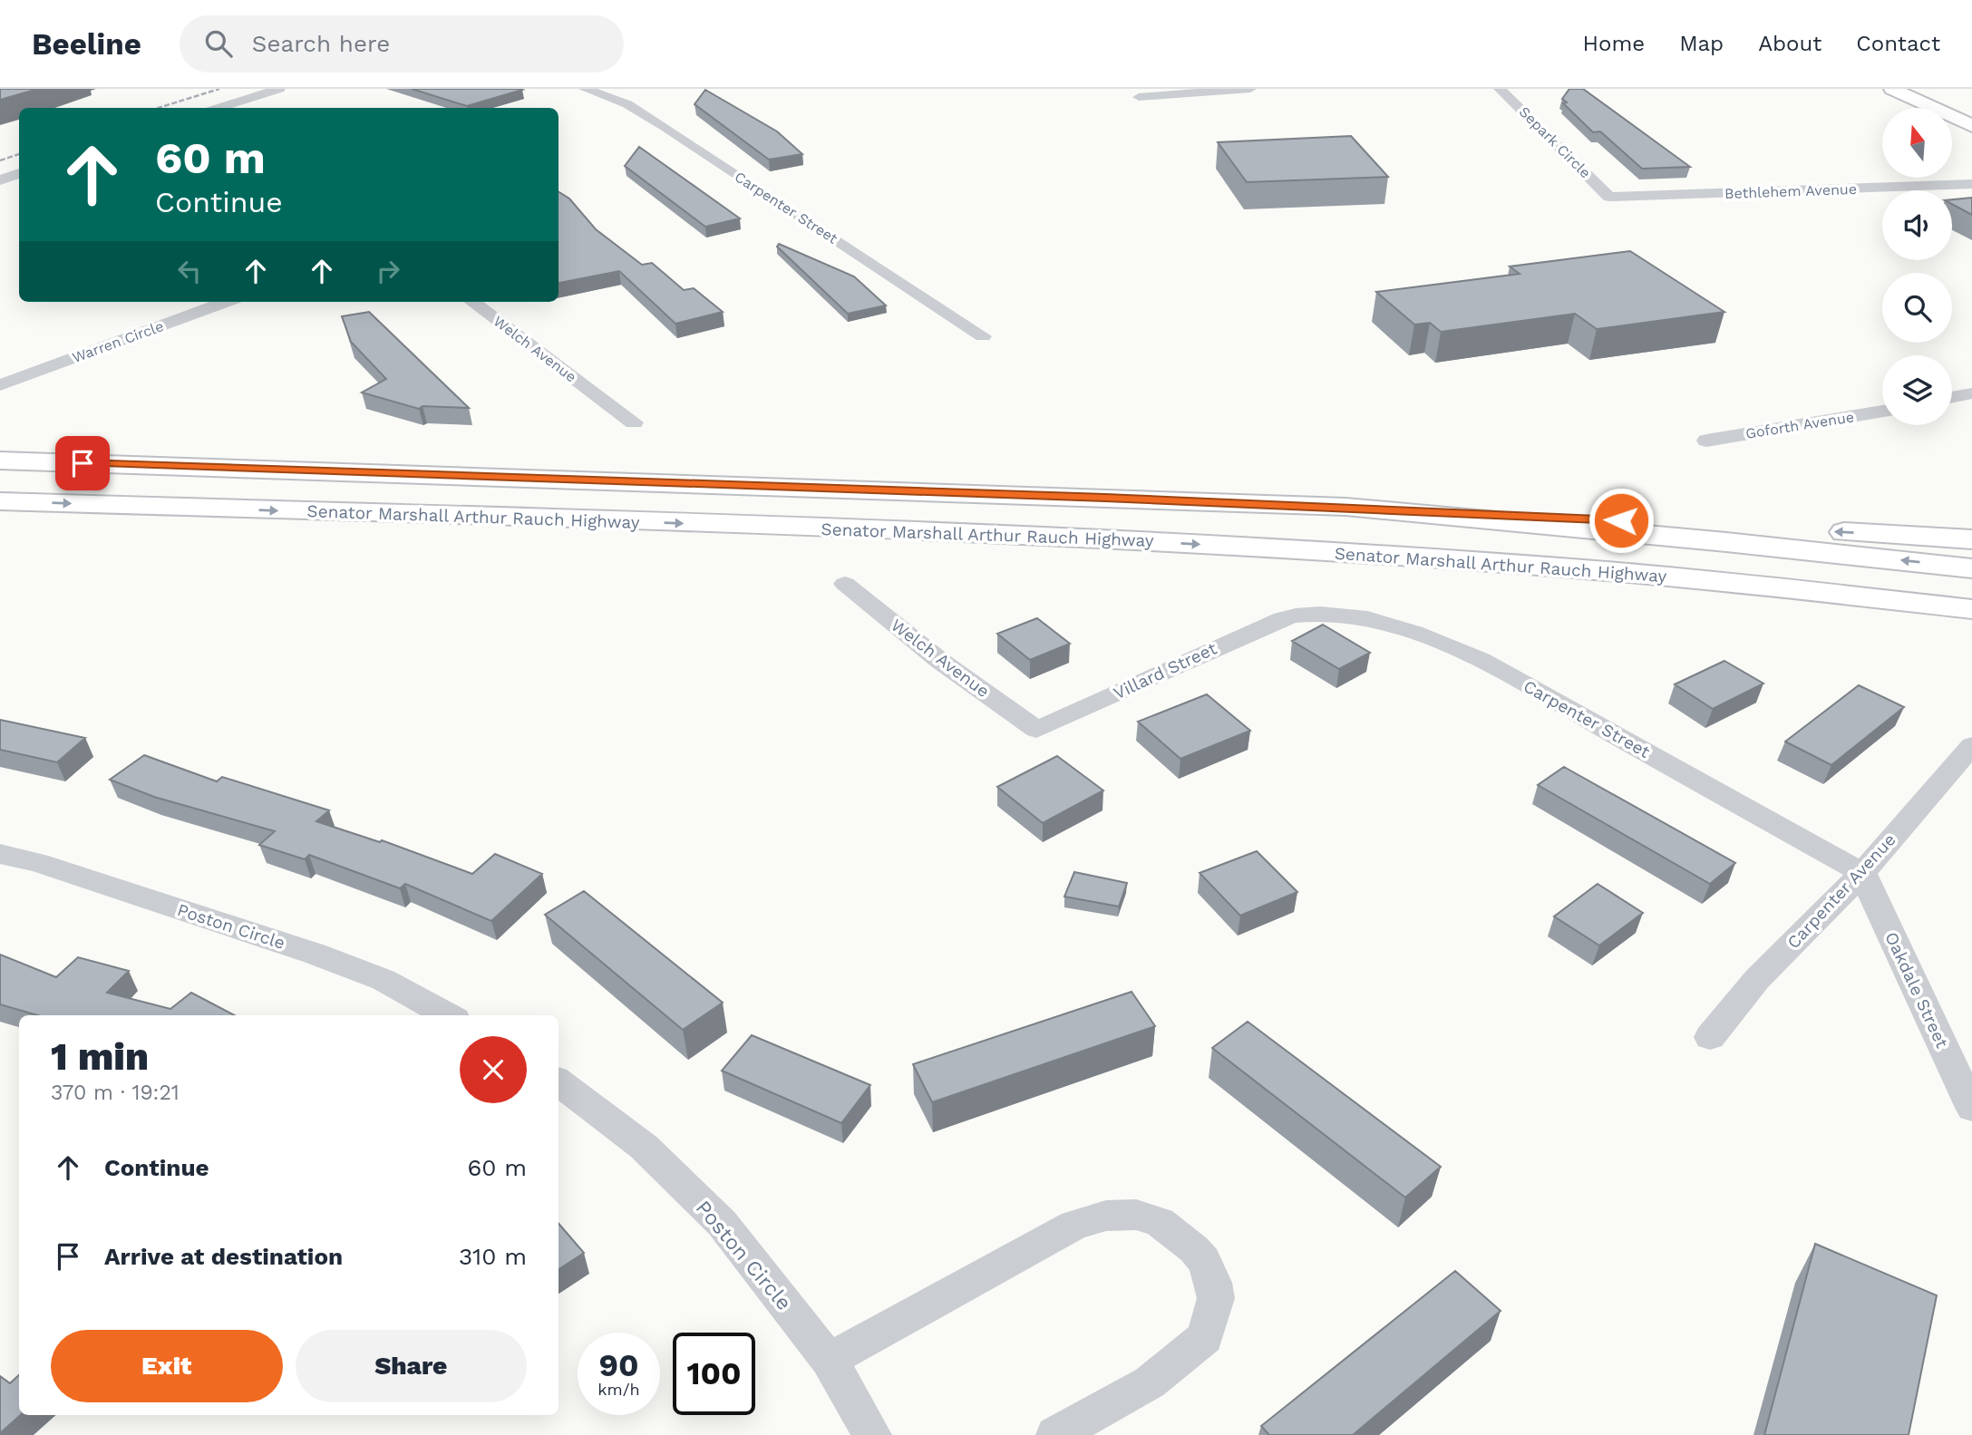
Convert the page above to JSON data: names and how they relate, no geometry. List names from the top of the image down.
{
  "streets": {
    "main road": ["Senator Marshall Arthur Rauch Highway"],
    "street": [
      "Separk Circle",
      "Bethlehem Avenue",
      "Carpenter Street",
      "Warren Circle",
      "Welch Avenue",
      "Goforth Avenue",
      "Villard Street",
      "Carpenter Avenue",
      "Poston Circle",
      "Oakdale Street"
    ]
  },
  "crossings": [
    ["Separk Circle", "Bethlehem Avenue"],
    ["Carpenter Street", "Villard Street"],
    ["Carpenter Street", "Carpenter Avenue"],
    ["Carpenter Street", "Oakdale Street"],
    ["Welch Avenue", "Villard Street"],
    ["Carpenter Avenue", "Oakdale Street"]
  ],
  "north": "top",
  "page": {
    "header": "Beeline",
    "search": "Search here",
    "nav": [
      "Home",
      "Map",
      "About",
      "Contact"
    ],
    "turn": ["60 m", "Continue"],
    "heading": ["1 min", "370 m · 19:21"],
    "list": [
      {
        "name": "Continue",
        "value": "60 m"
      },
      {
        "name": "Arrive at destination",
        "value": "310 m"
      }
    ],
    "buttons": ["Exit", "Share"],
    "speed": "90 km/h",
    "limit": "100"
  }
}
